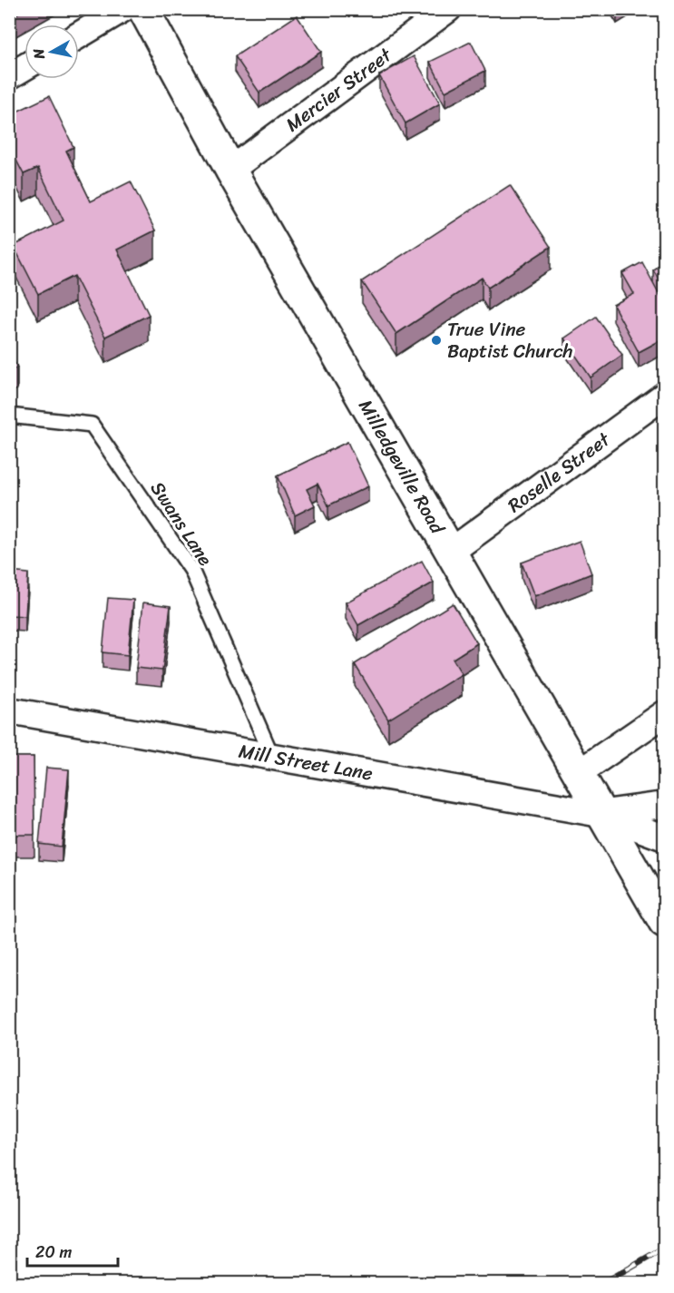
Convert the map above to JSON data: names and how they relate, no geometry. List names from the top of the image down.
{
  "streets": {
    "main road": ["Milledgeville Road"],
    "street": ["Mercier Street", "Roselle Street", "Mill Street Lane"],
    "lane": ["Swans Lane"]
  },
  "crossings": [
    ["Mercier Street", "Milledgeville Road"],
    ["Milledgeville Road", "Roselle Street"],
    ["Milledgeville Road", "Mill Street Lane"],
    ["Swans Lane", "Mill Street Lane"]
  ],
  "places": ["True Vine Baptist Church"],
  "scale_bar": "20 m",
  "north": "left"
}
